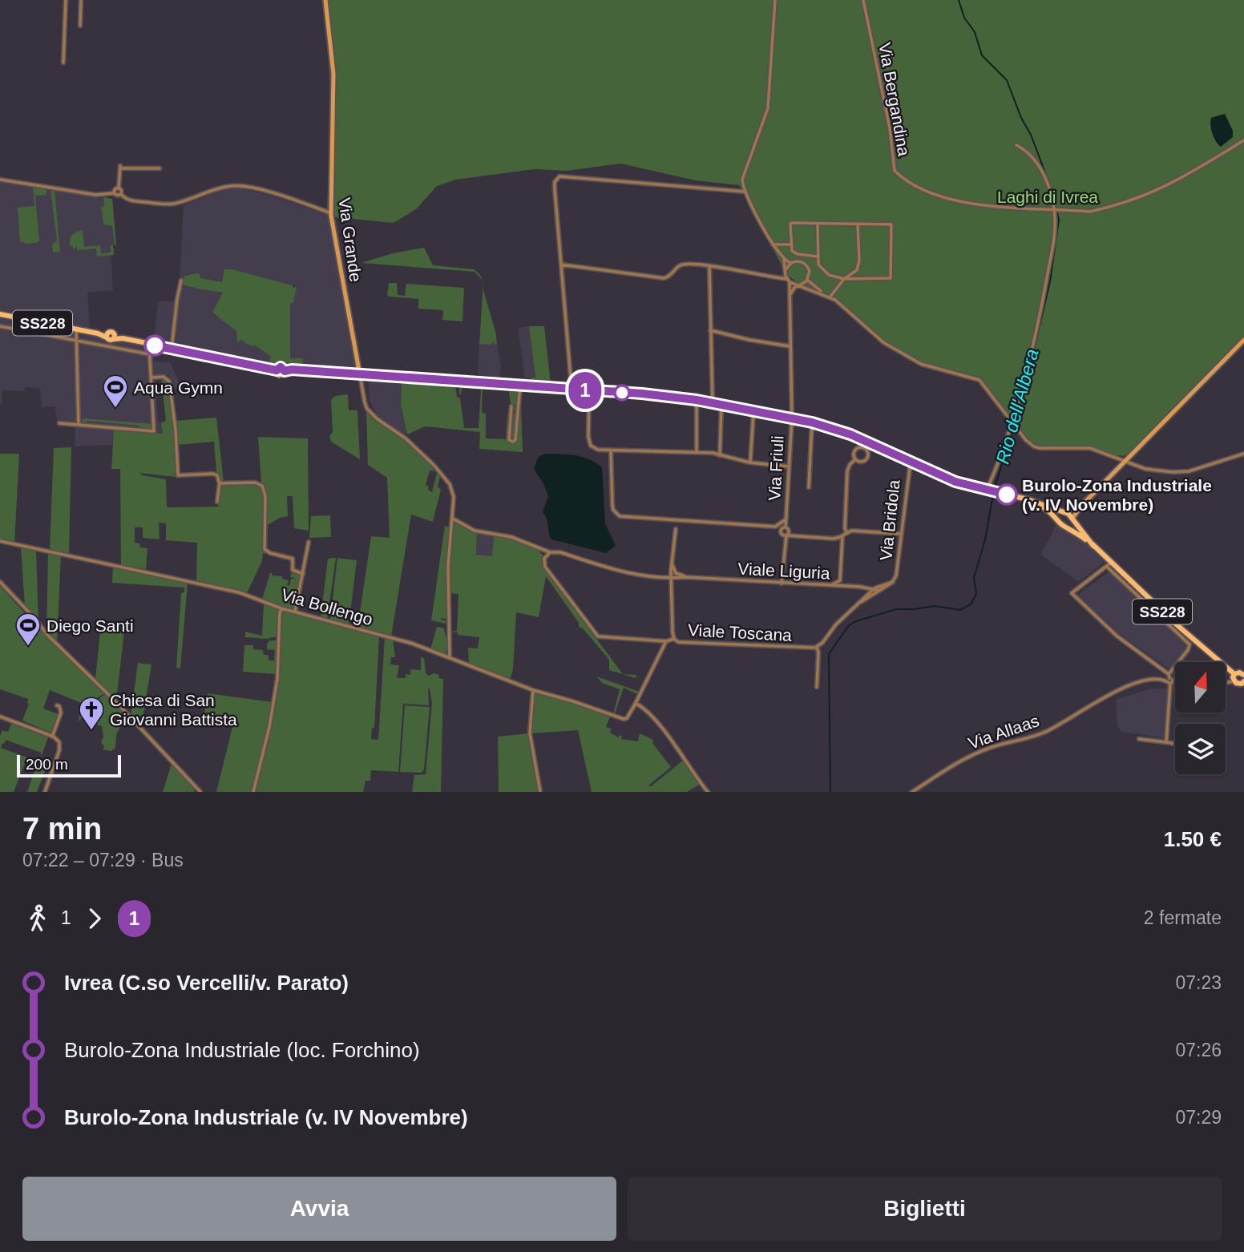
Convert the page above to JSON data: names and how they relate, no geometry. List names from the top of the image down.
{
  "streets": {
    "main road": ["SS228"],
    "street": [
      "Via Bergandina",
      "Via Grande",
      "Via Friuli",
      "Via Bridola",
      "Viale Liguria",
      "Via Bollengo",
      "Viale Toscana",
      "Via Allaas"
    ]
  },
  "crossings": [
    ["Via Grande", "SS228"],
    ["SS228", "Via Friuli"],
    ["SS228", "Via Bridola"],
    ["Via Bridola", "Viale Liguria"],
    ["Via Bridola", "Viale Toscana"],
    ["Viale Liguria", "Viale Toscana"]
  ],
  "water": ["Rio dell'Albera"],
  "parks": ["Laghi di Ivrea"],
  "places": {
    "sports": ["Aqua Gymn", "Diego Santi"],
    "other": ["Burolo-Zona Industriale (v. IV Novembre)"],
    "church": ["Chiesa di San Giovanni Battista"]
  },
  "lines": ["bus line 1"],
  "scale_bar": "200 m",
  "north": "top",
  "page": {
    "on_map": "1",
    "scale": "200 m",
    "heading": ["7 min", "07:22 – 07:29 · Bus", "1.50 €"],
    "legs": ["1", "1", "2 fermate"],
    "list": [
      {
        "name": "Ivrea (C.so Vercelli/v. Parato)",
        "value": "07:23"
      },
      {
        "name": "Burolo-Zona Industriale (loc. Forchino)",
        "value": "07:26"
      },
      {
        "name": "Burolo-Zona Industriale (v. IV Novembre)",
        "value": "07:29"
      }
    ],
    "buttons": ["Avvia", "Biglietti"]
  }
}
